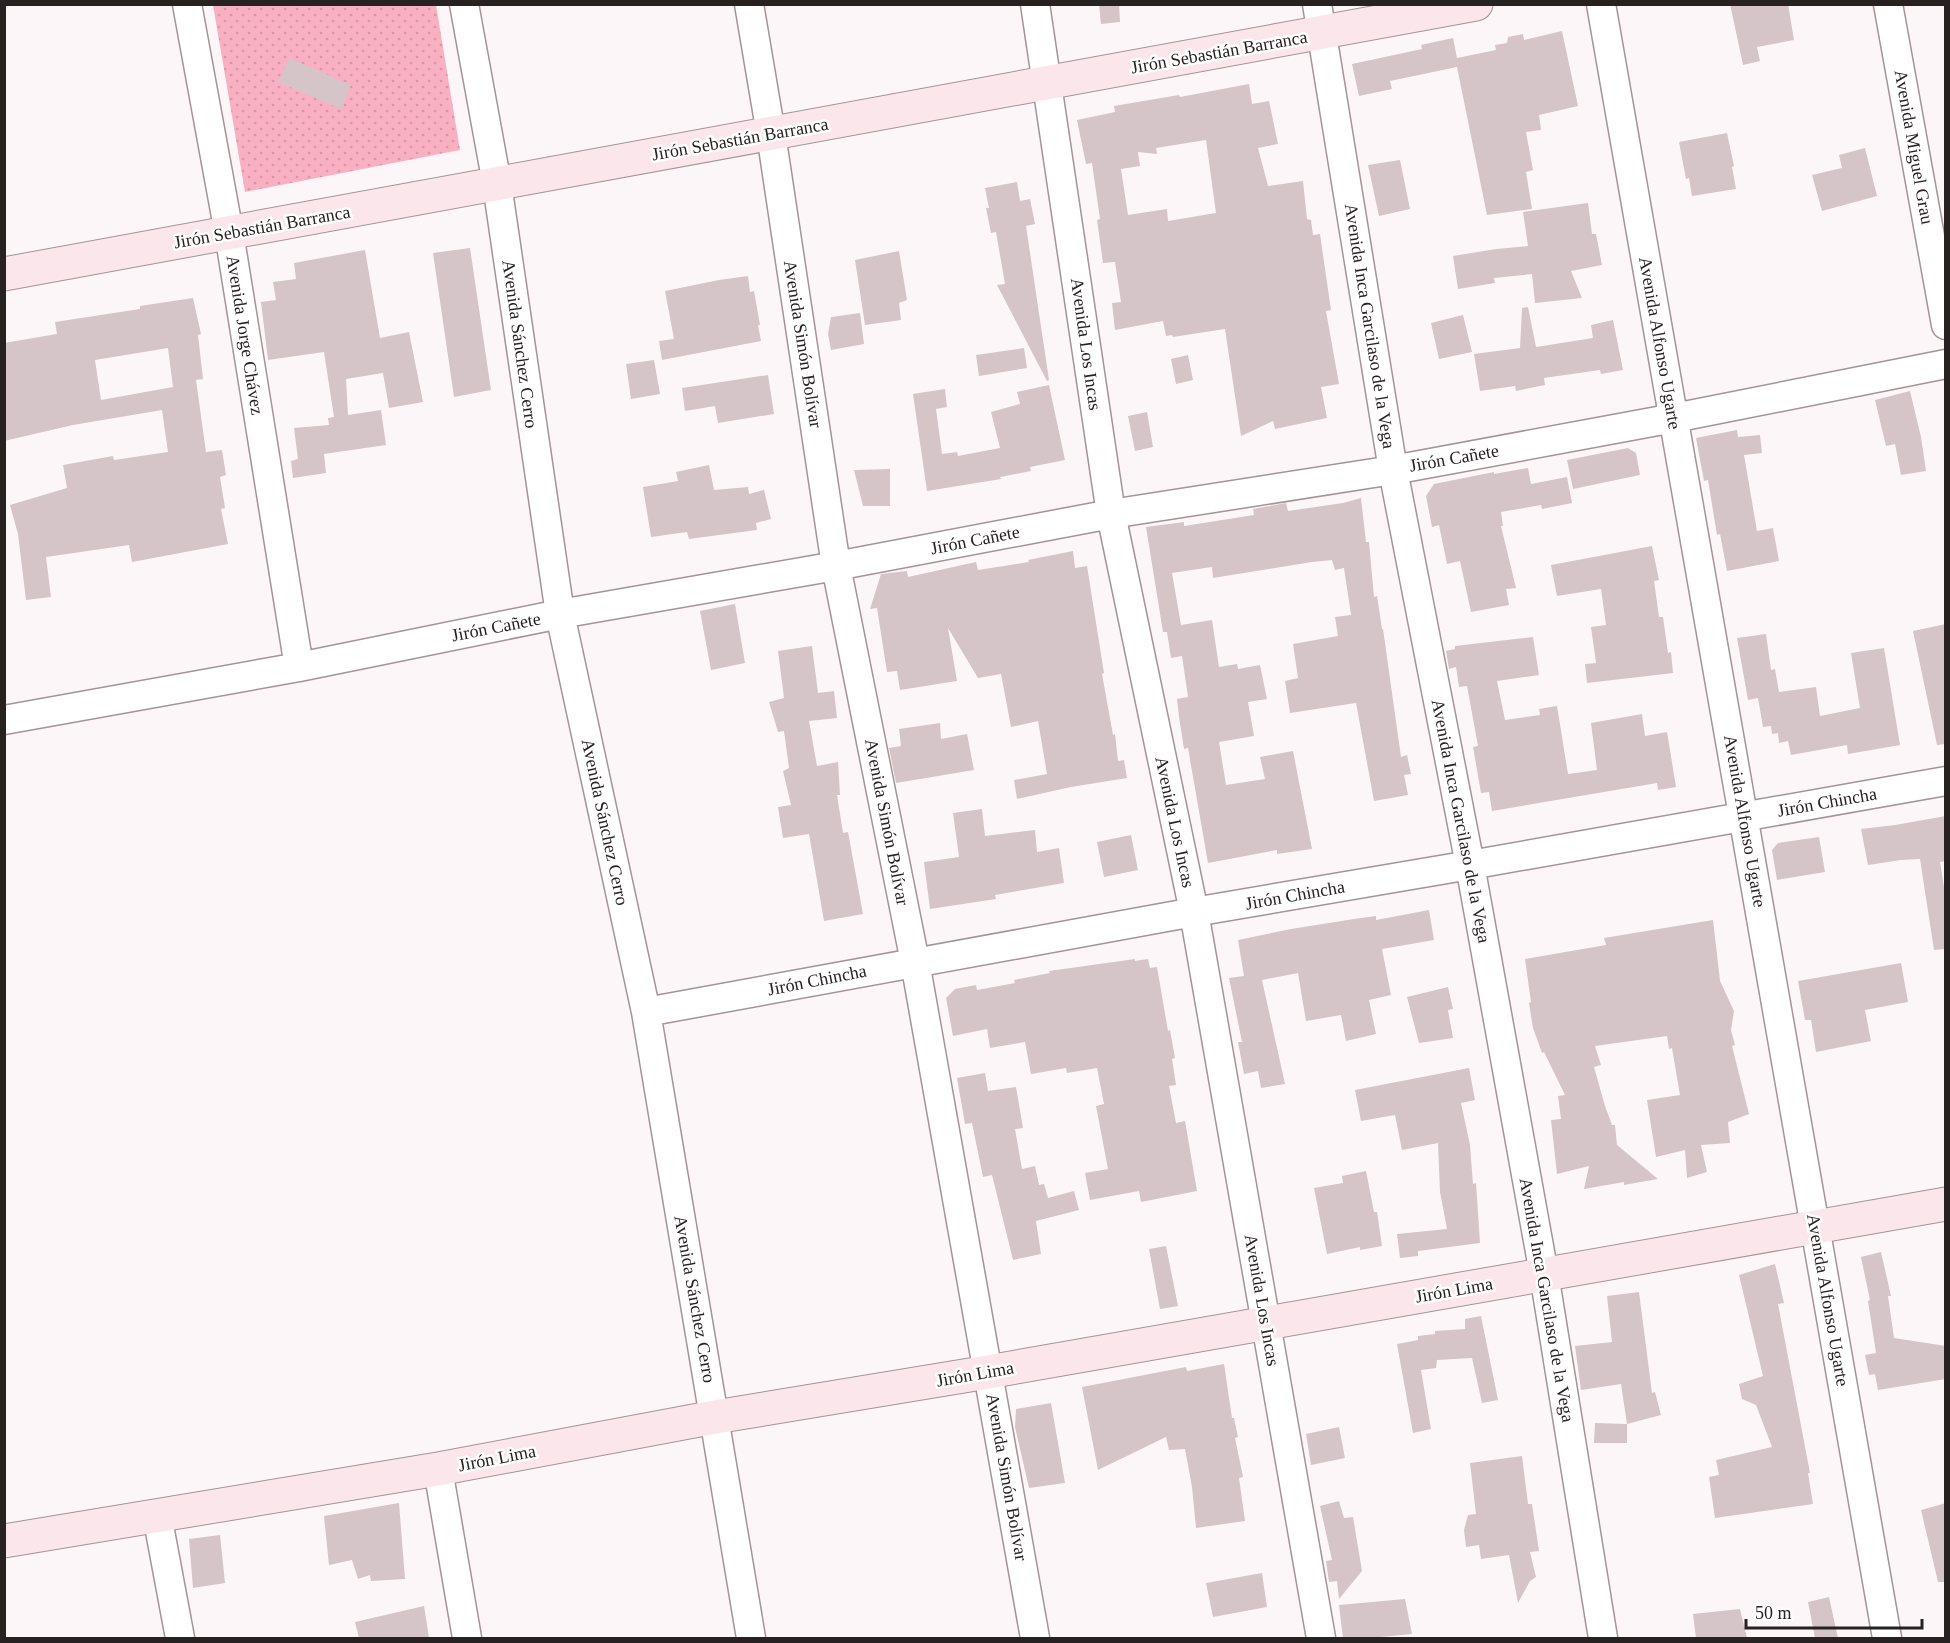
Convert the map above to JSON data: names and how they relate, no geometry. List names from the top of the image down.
{
  "streets": {
    "street": [
      "Jirón Sebastián Barranca",
      "Avenida Miguel Grau",
      "Avenida Inca Garcilaso de la Vega",
      "Avenida Jorge Chávez",
      "Avenida Alfonso Ugarte",
      "Avenida Sánchez Cerro",
      "Avenida Simón Bolívar",
      "Avenida Los Incas",
      "Jirón Cañete",
      "Jirón Chincha",
      "Jirón Lima"
    ]
  },
  "crossings": [
    ["Jirón Sebastián Barranca", "Avenida Inca Garcilaso de la Vega"],
    ["Jirón Sebastián Barranca", "Avenida Jorge Chávez"],
    ["Jirón Sebastián Barranca", "Avenida Sánchez Cerro"],
    ["Jirón Sebastián Barranca", "Avenida Simón Bolívar"],
    ["Jirón Sebastián Barranca", "Avenida Los Incas"],
    ["Avenida Inca Garcilaso de la Vega", "Jirón Cañete"],
    ["Avenida Inca Garcilaso de la Vega", "Jirón Chincha"],
    ["Avenida Inca Garcilaso de la Vega", "Jirón Lima"],
    ["Avenida Jorge Chávez", "Jirón Cañete"],
    ["Avenida Alfonso Ugarte", "Jirón Cañete"],
    ["Avenida Alfonso Ugarte", "Jirón Chincha"],
    ["Avenida Alfonso Ugarte", "Jirón Lima"],
    ["Avenida Sánchez Cerro", "Jirón Cañete"],
    ["Avenida Sánchez Cerro", "Jirón Chincha"],
    ["Avenida Sánchez Cerro", "Jirón Lima"],
    ["Avenida Simón Bolívar", "Jirón Cañete"],
    ["Avenida Simón Bolívar", "Jirón Chincha"],
    ["Avenida Simón Bolívar", "Jirón Lima"],
    ["Avenida Los Incas", "Jirón Cañete"],
    ["Avenida Los Incas", "Jirón Chincha"],
    ["Avenida Los Incas", "Jirón Lima"]
  ],
  "scale_bar": "50 m"
}
